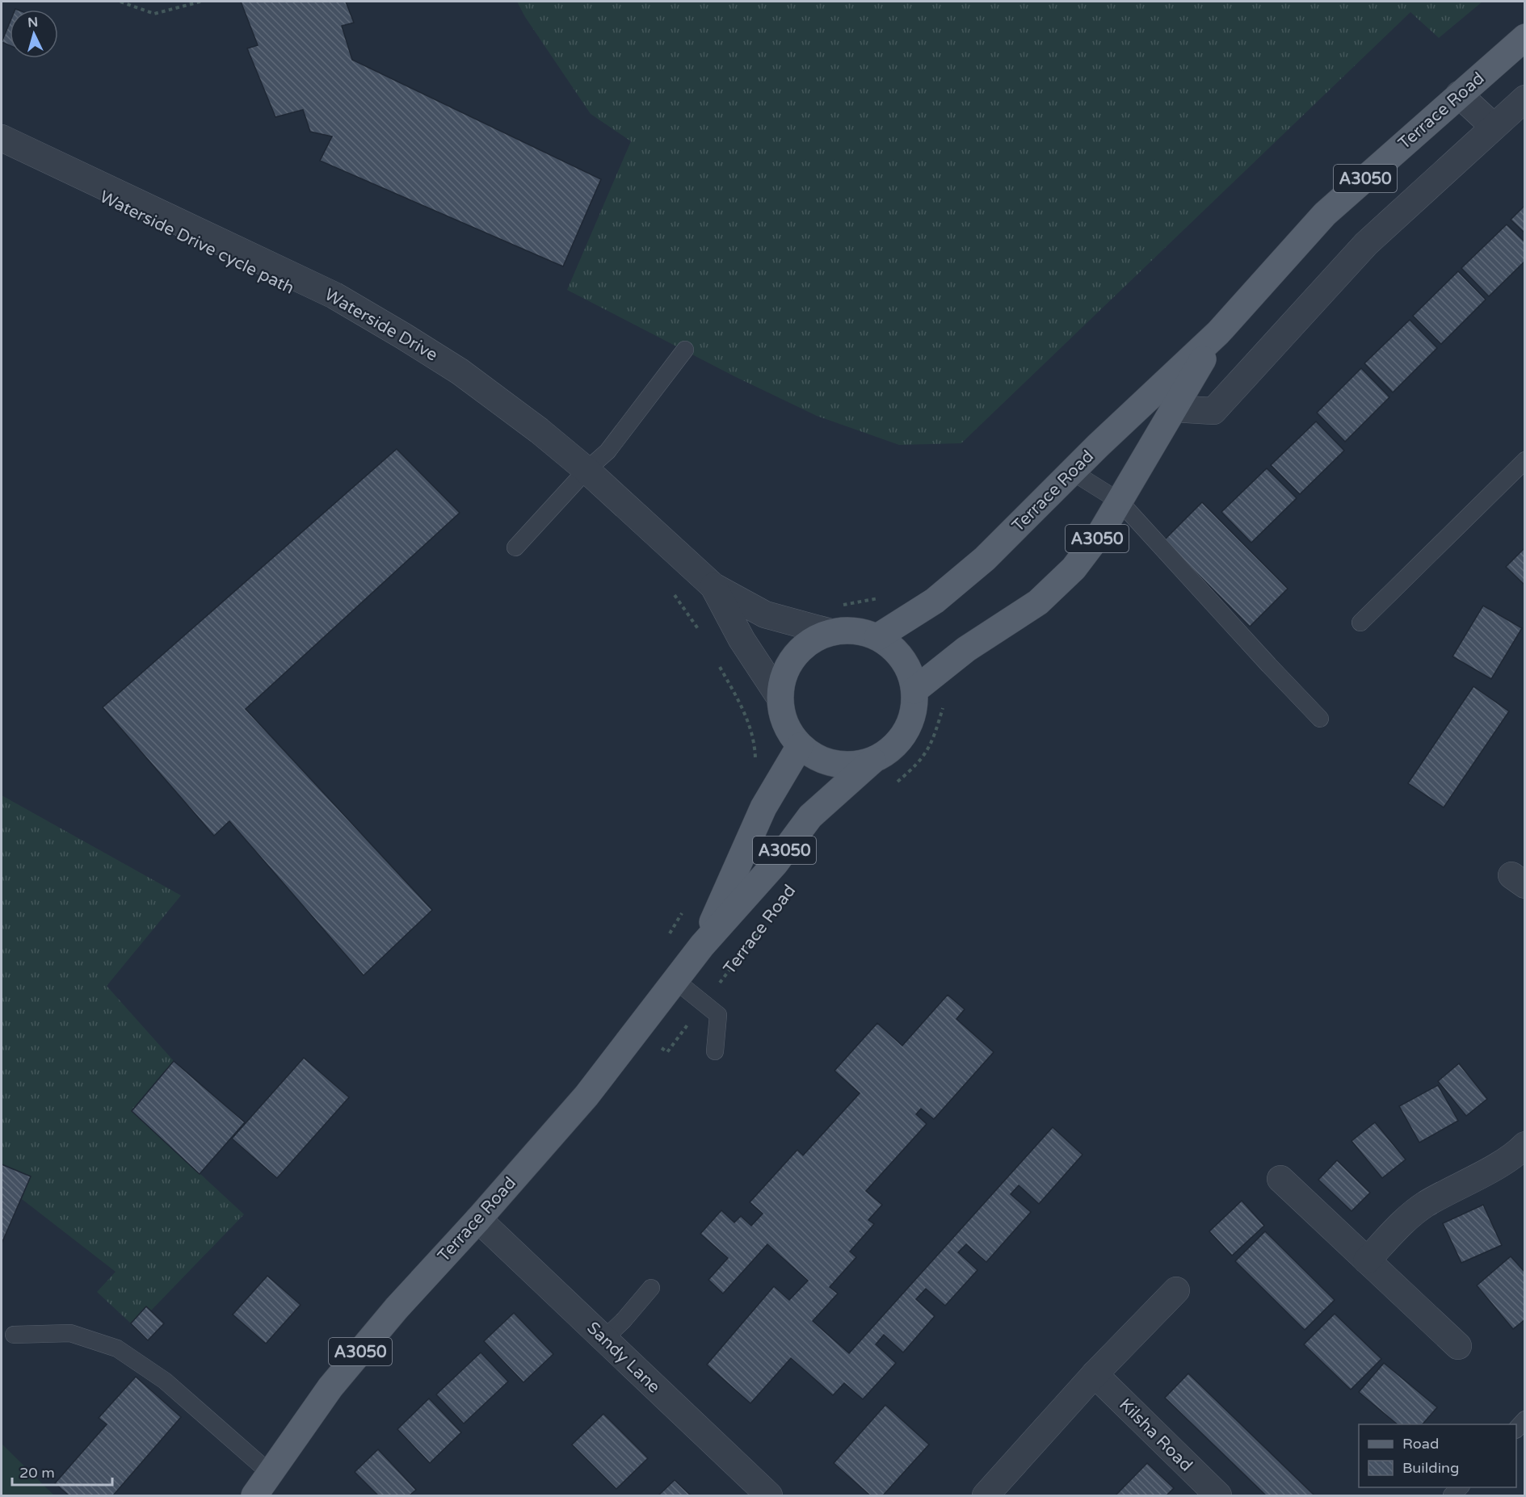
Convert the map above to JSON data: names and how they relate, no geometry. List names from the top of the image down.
{
  "streets": {
    "main road": ["Terrace Road", "A3050"],
    "street": ["Waterside Drive", "Sandy Lane", "Kilsha Road"]
  },
  "crossings": [
    ["Terrace Road", "Waterside Drive"],
    ["Terrace Road", "Sandy Lane"]
  ],
  "legend": ["Road", "Building"],
  "scale_bar": "20 m",
  "north": "top"
}
